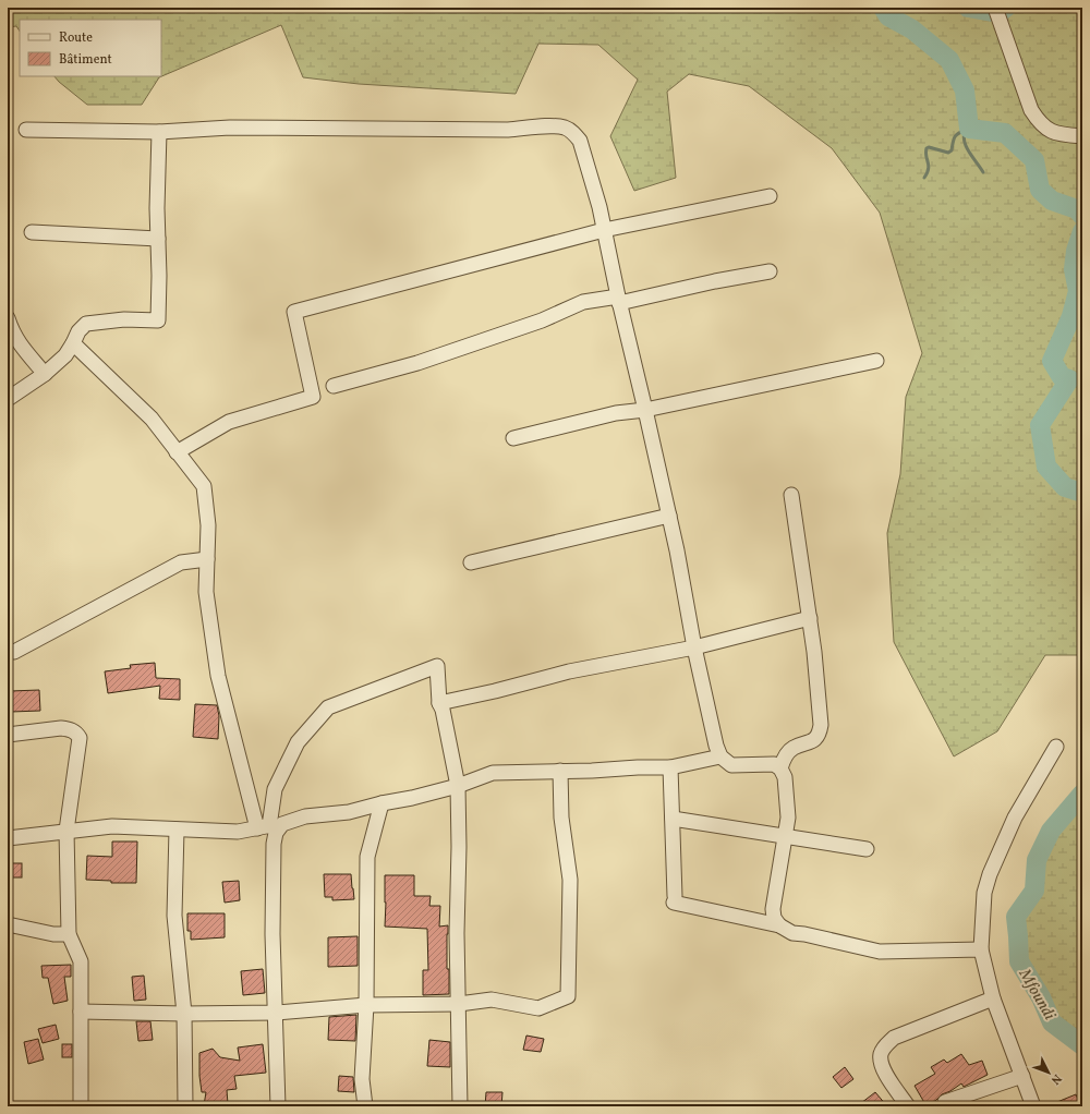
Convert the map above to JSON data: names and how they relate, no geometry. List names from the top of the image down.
{
  "water": ["Mfoundi"],
  "legend": ["Route", "Bâtiment"],
  "north": "bottom right"
}
